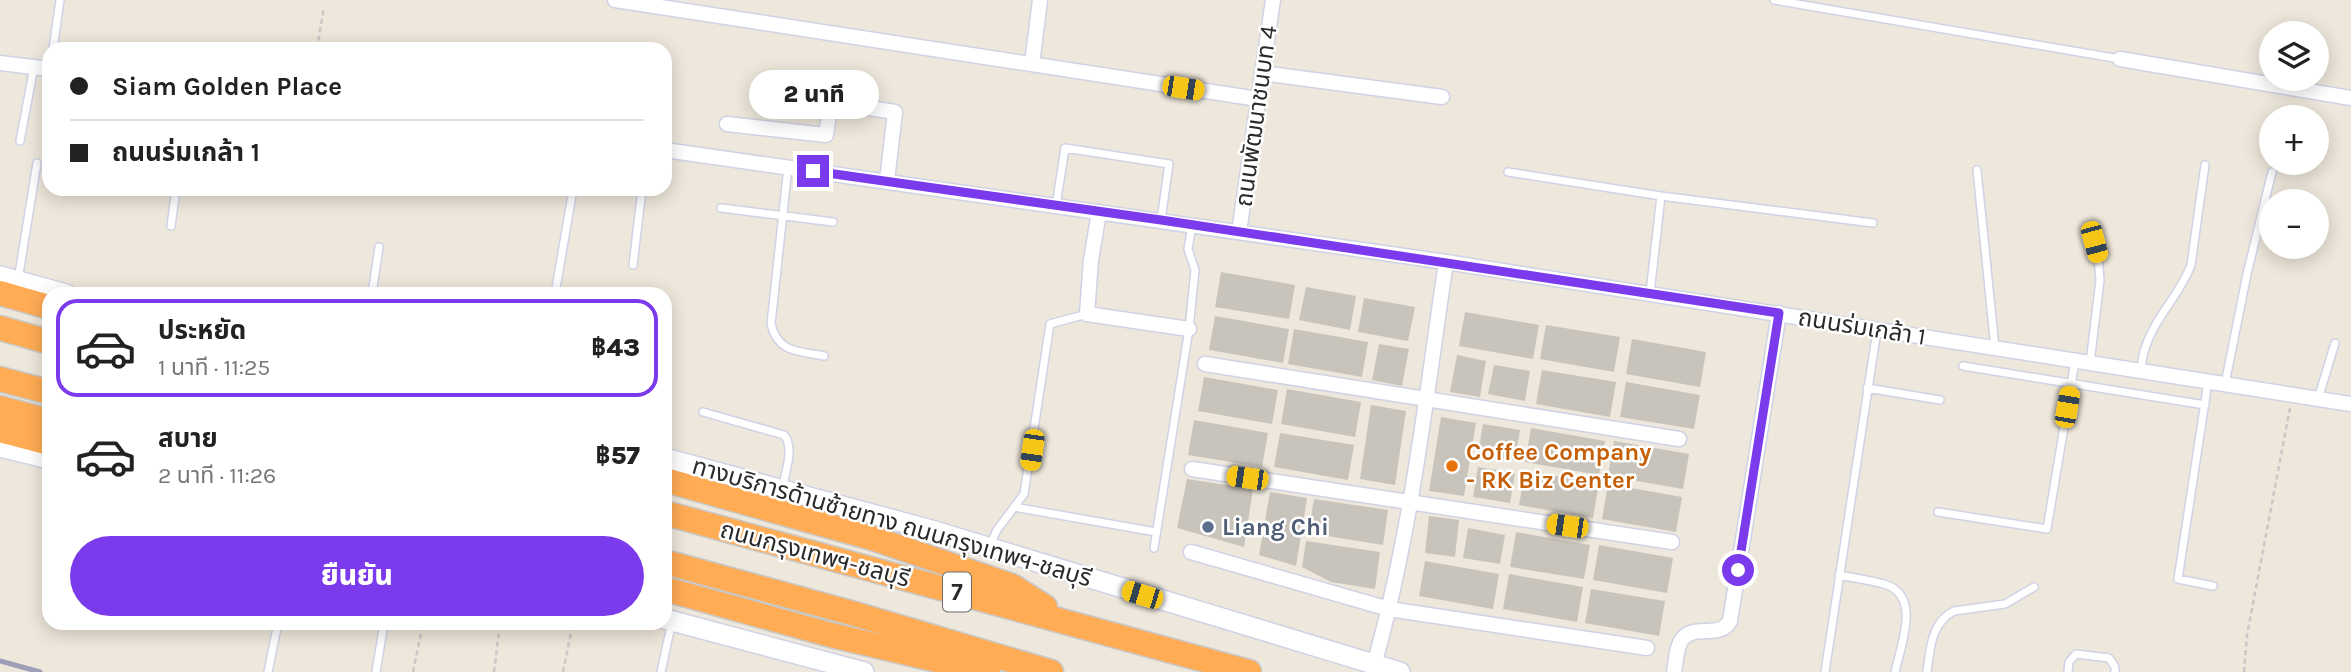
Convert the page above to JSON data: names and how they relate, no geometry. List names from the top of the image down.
{
  "streets": {
    "highway": ["ถนนกรุงเทพฯ-ชลบุรี", "7"],
    "main road": ["ทางบริการด้านซ้ายทาง ถนนกรุงเทพฯ-ชลบุรี"],
    "street": ["ถนนพัฒนาชนบท 4", "ถนนร่มเกล้า 1"]
  },
  "crossings": [
    ["ถนนพัฒนาชนบท 4", "ถนนร่มเกล้า 1"]
  ],
  "places": ["Coffee Company - RK Biz Center", "Liang Chi"],
  "page": {
    "map_buttons": ["+", "−"],
    "banner": ["Siam Golden Place", "ถนนร่มเกล้า 1"],
    "bubble": "2 นาที",
    "list": [
      {
        "name": "ประหยัด",
        "note": "1 นาที · 11:25",
        "value": "฿43"
      },
      {
        "name": "สบาย",
        "note": "2 นาที · 11:26",
        "value": "฿57"
      }
    ],
    "buttons": "ยืนยัน"
  }
}
